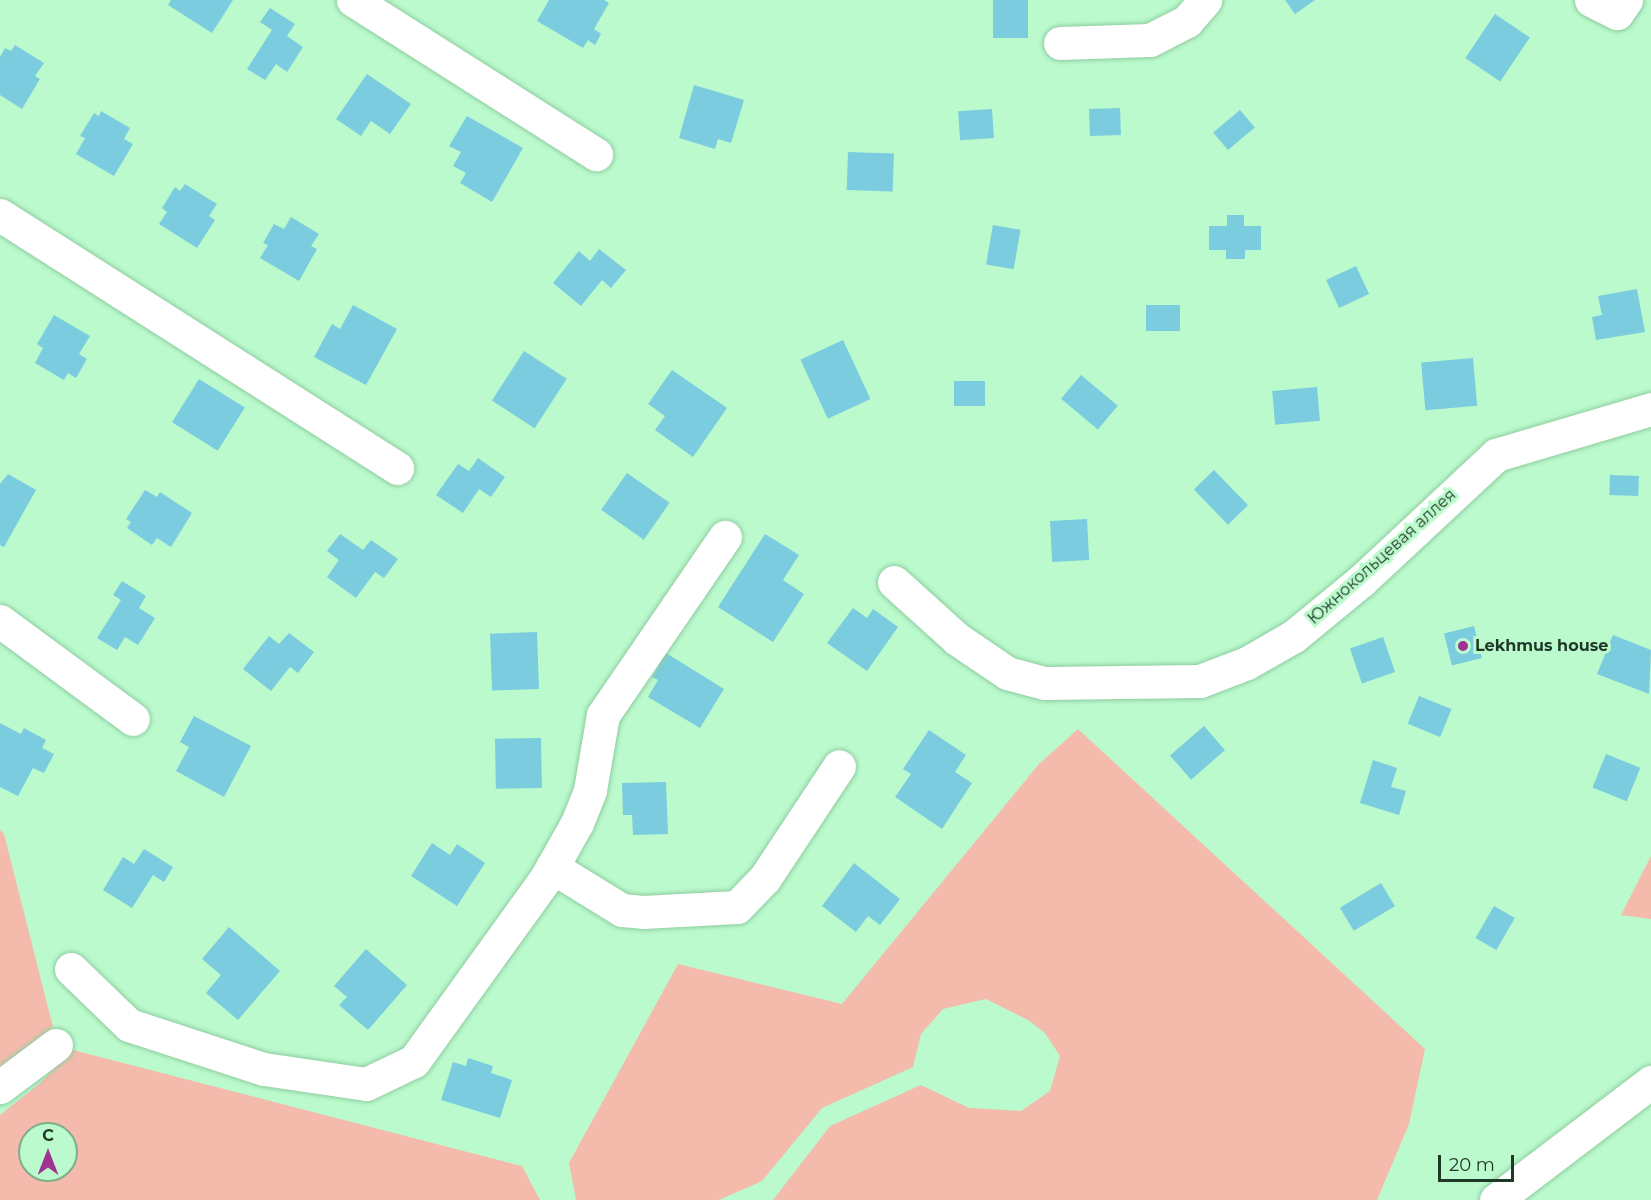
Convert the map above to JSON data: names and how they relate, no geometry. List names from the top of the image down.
{
  "streets": {
    "street": ["Южнокольцевая аллея"]
  },
  "places": ["Lekhmus house"],
  "scale_bar": "20 m",
  "north": "top"
}
